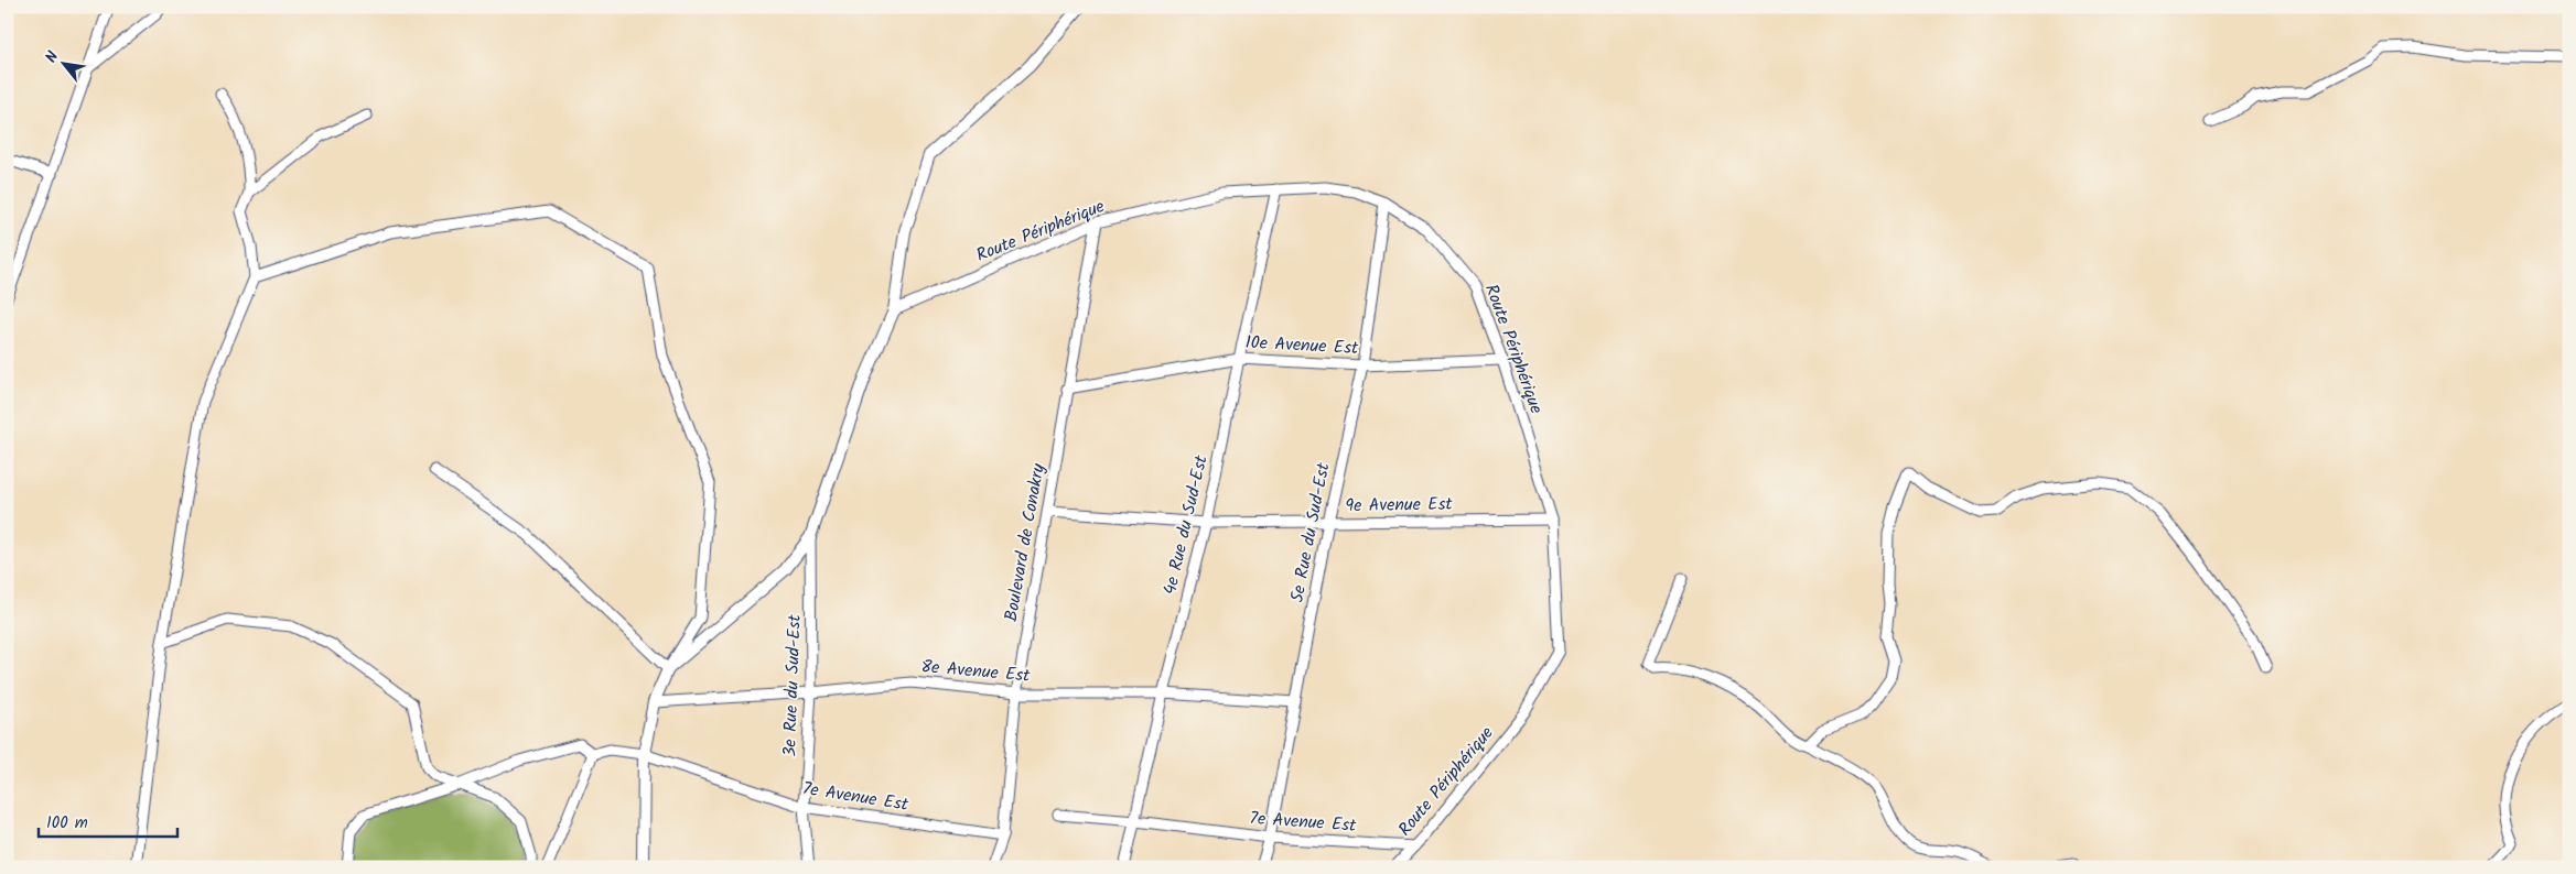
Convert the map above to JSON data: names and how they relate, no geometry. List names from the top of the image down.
{
  "streets": {
    "street": [
      "Route Périphérique",
      "10e Avenue Est",
      "9e Avenue Est",
      "4e Rue du Sud-Est",
      "5e Rue du Sud-Est",
      "Boulevard de Conakry",
      "8e Avenue Est",
      "3e Rue du Sud-Est",
      "7e Avenue Est"
    ]
  },
  "crossings": [
    ["Route Périphérique", "10e Avenue Est"],
    ["Route Périphérique", "9e Avenue Est"],
    ["Route Périphérique", "4e Rue du Sud-Est"],
    ["Route Périphérique", "5e Rue du Sud-Est"],
    ["Route Périphérique", "Boulevard de Conakry"],
    ["Route Périphérique", "7e Avenue Est"],
    ["10e Avenue Est", "4e Rue du Sud-Est"],
    ["10e Avenue Est", "5e Rue du Sud-Est"],
    ["10e Avenue Est", "Boulevard de Conakry"],
    ["9e Avenue Est", "4e Rue du Sud-Est"],
    ["9e Avenue Est", "5e Rue du Sud-Est"],
    ["9e Avenue Est", "Boulevard de Conakry"],
    ["4e Rue du Sud-Est", "8e Avenue Est"],
    ["4e Rue du Sud-Est", "7e Avenue Est"],
    ["5e Rue du Sud-Est", "8e Avenue Est"],
    ["5e Rue du Sud-Est", "7e Avenue Est"],
    ["Boulevard de Conakry", "8e Avenue Est"],
    ["Boulevard de Conakry", "7e Avenue Est"],
    ["8e Avenue Est", "3e Rue du Sud-Est"],
    ["3e Rue du Sud-Est", "7e Avenue Est"]
  ],
  "scale_bar": "100 m",
  "north": "top left"
}
